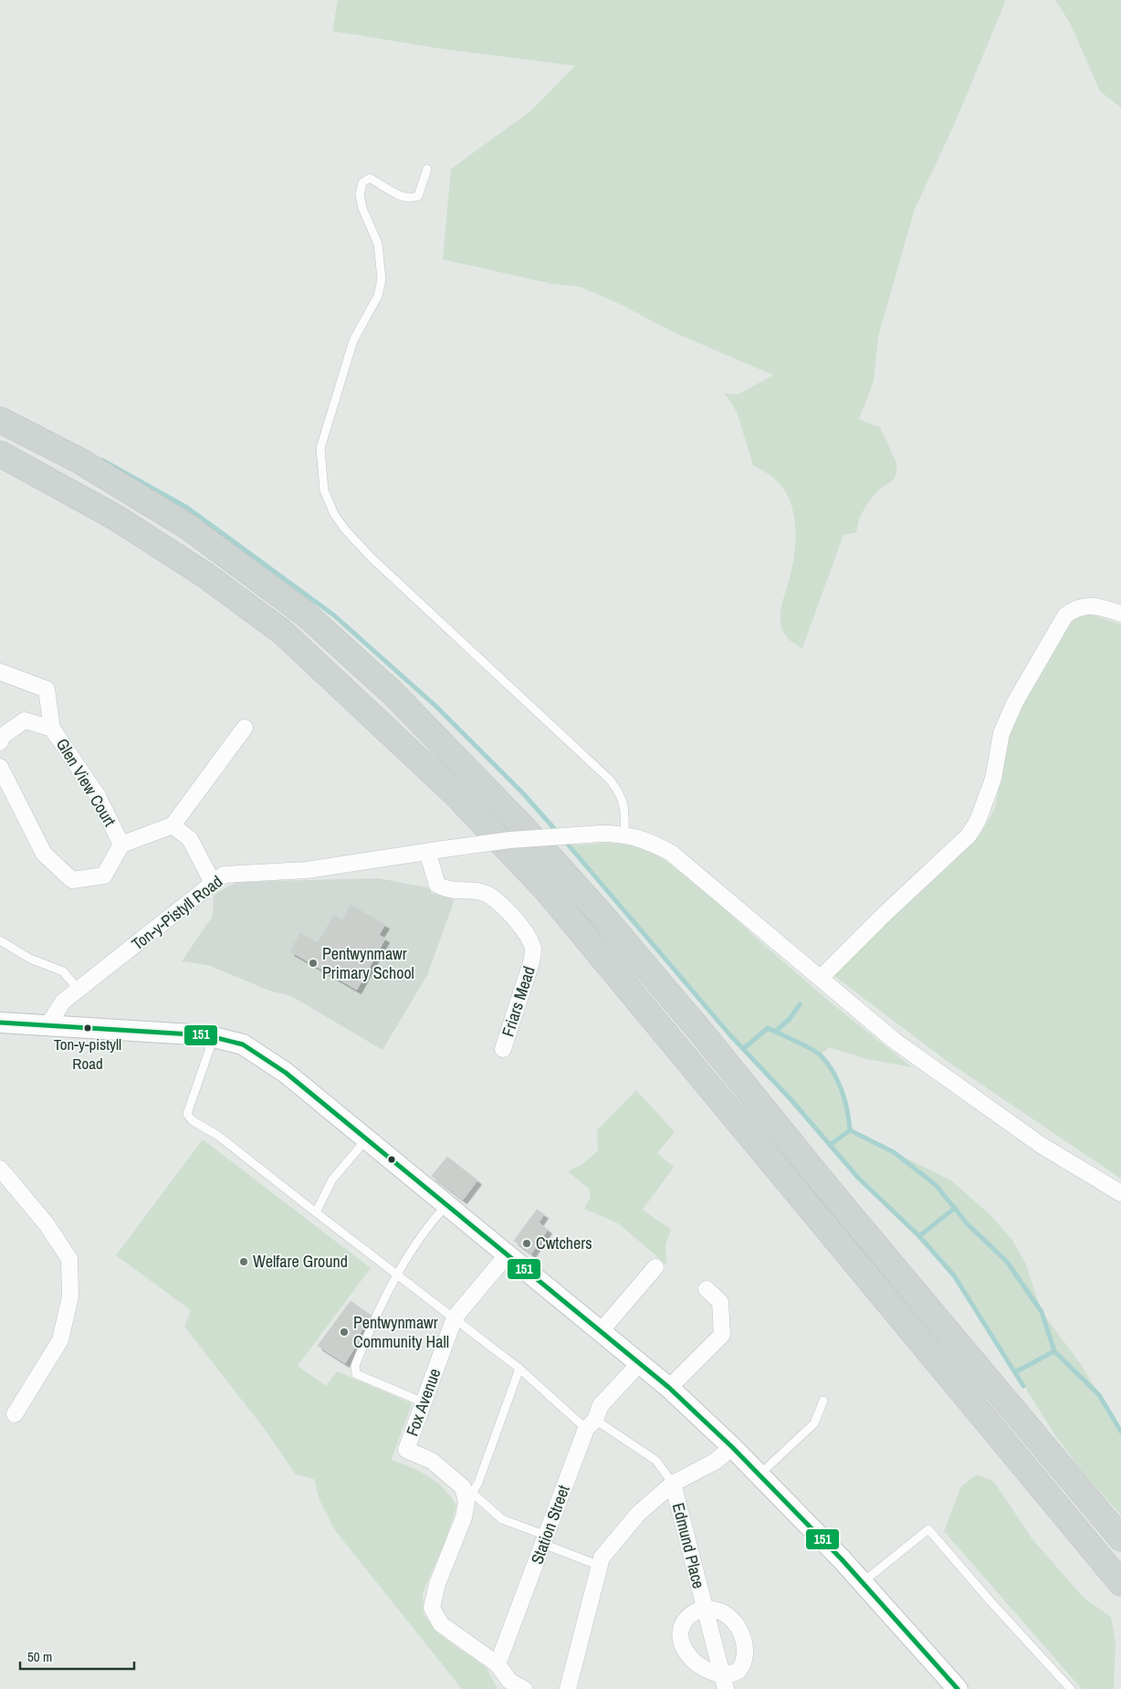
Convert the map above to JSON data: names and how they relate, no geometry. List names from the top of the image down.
{
  "streets": {
    "street": [
      "Glen View Court",
      "Ton-y-Pistyll Road",
      "Friars Mead",
      "Fox Avenue",
      "Station Street",
      "Edmund Place"
    ]
  },
  "crossings": [
    ["Ton-y-Pistyll Road", "Friars Mead"]
  ],
  "places": [
    "Pentwynmawr Primary School",
    "Ton-y-pistyll Road",
    "Cwtchers",
    "Welfare Ground",
    "Pentwynmawr Community Hall"
  ],
  "lines": ["transit line 151"],
  "scale_bar": "50 m"
}
